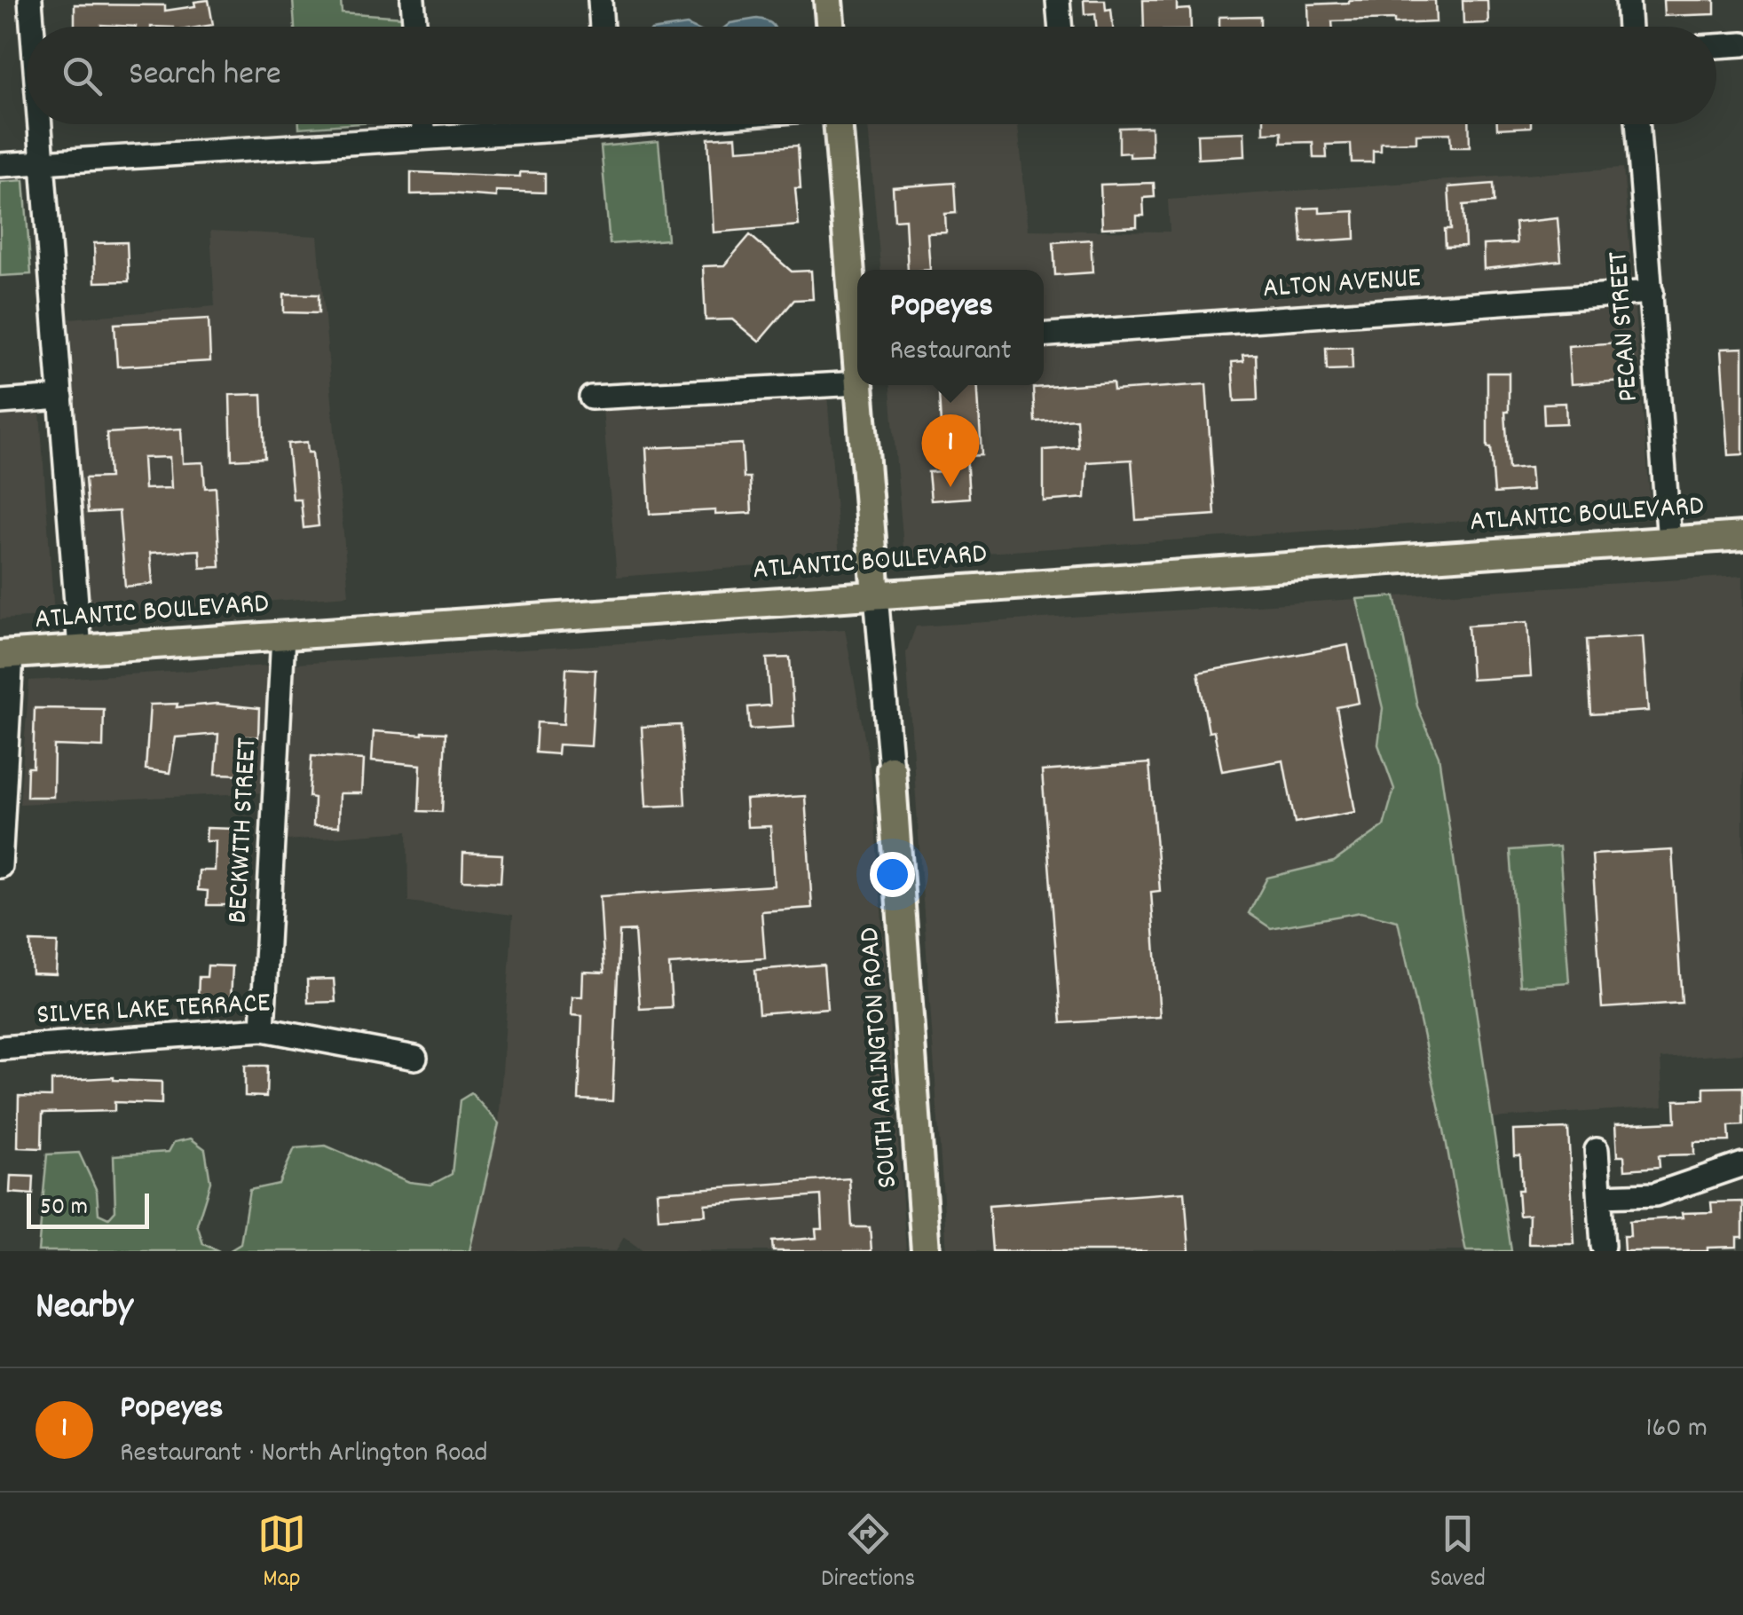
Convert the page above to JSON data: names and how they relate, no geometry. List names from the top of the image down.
{
  "streets": {
    "main road": ["ATLANTIC BOULEVARD", "SOUTH ARLINGTON ROAD"],
    "street": [
      "ALTON AVENUE",
      "PECAN STREET",
      "BECKWITH STREET",
      "SILVER LAKE TERRACE"
    ]
  },
  "crossings": [
    ["ALTON AVENUE", "PECAN STREET"],
    ["PECAN STREET", "ATLANTIC BOULEVARD"],
    ["ATLANTIC BOULEVARD", "BECKWITH STREET"],
    ["ATLANTIC BOULEVARD", "SOUTH ARLINGTON ROAD"],
    ["BECKWITH STREET", "SILVER LAKE TERRACE"]
  ],
  "scale_bar": "50 m",
  "page": {
    "search": "Search here",
    "popup": ["Popeyes", "Restaurant"],
    "pins": "1",
    "scale": "50 m",
    "heading": "Nearby",
    "list": [
      {
        "mark": "1",
        "name": "Popeyes",
        "note": "Restaurant · North Arlington Road",
        "value": "160 m"
      }
    ],
    "nav": ["Map", "Directions", "Saved"]
  }
}
